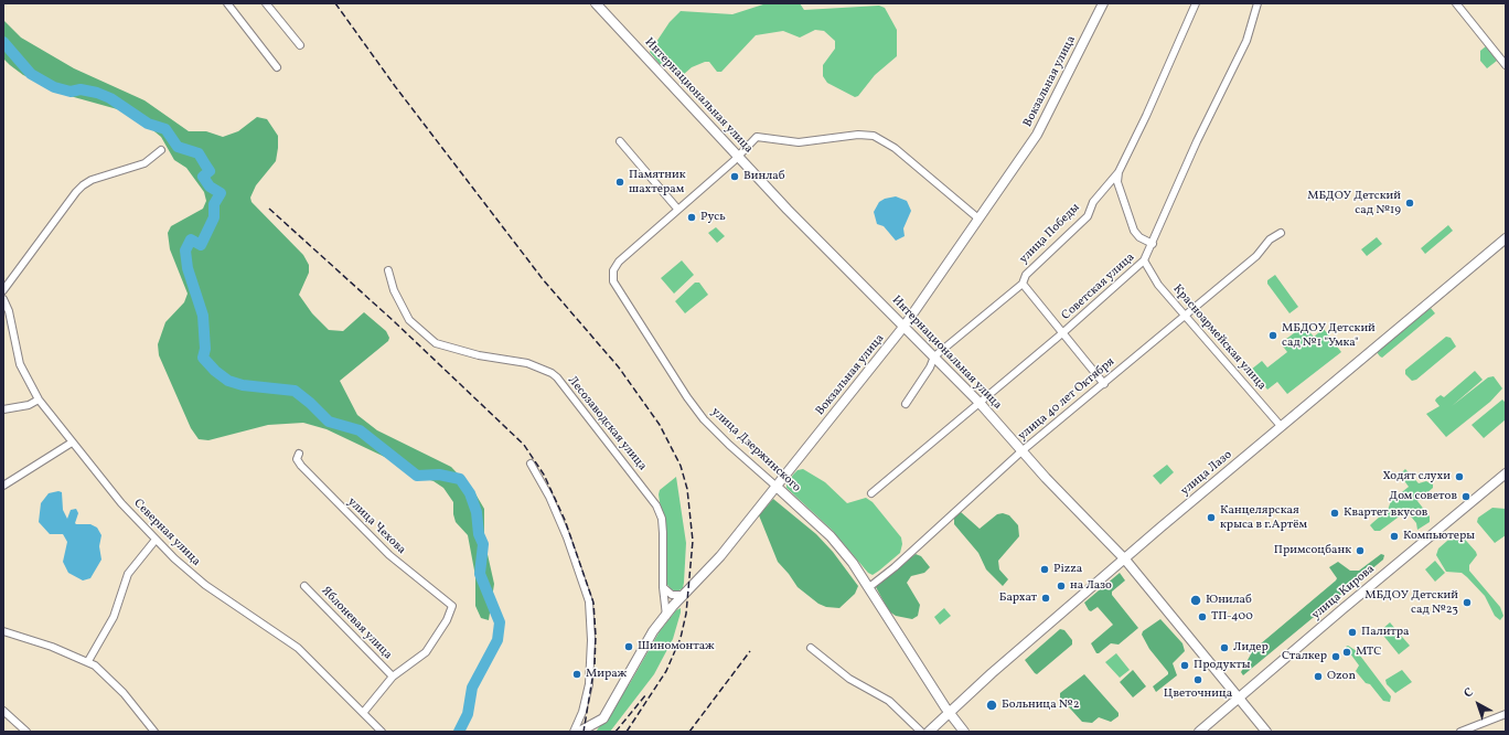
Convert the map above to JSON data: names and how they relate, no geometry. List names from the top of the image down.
{
  "streets": {
    "main road": [
      "Вокзальная улица",
      "Интернациональная улица",
      "улица Дзержинского",
      "улица Лазо",
      "улица Кирова"
    ],
    "street": [
      "улица Победы",
      "Советская улица",
      "Красноармейская улица",
      "улица 40 лет Октября",
      "Лесозаводская улица",
      "улица Чехова",
      "Северная улица",
      "Яблоневая улица"
    ]
  },
  "crossings": [
    ["Вокзальная улица", "Интернациональная улица"],
    ["Вокзальная улица", "Лесозаводская улица"],
    ["Вокзальная улица", "улица Дзержинского"],
    ["Интернациональная улица", "улица Победы"],
    ["Интернациональная улица", "Советская улица"],
    ["Интернациональная улица", "улица 40 лет Октября"],
    ["Интернациональная улица", "улица Дзержинского"],
    ["Интернациональная улица", "улица Лазо"],
    ["Интернациональная улица", "улица Кирова"],
    ["Советская улица", "Красноармейская улица"],
    ["Красноармейская улица", "улица 40 лет Октября"],
    ["Красноармейская улица", "улица Лазо"],
    ["улица 40 лет Октября", "улица Дзержинского"],
    ["улица Дзержинского", "улица Лазо"],
    ["улица Чехова", "Яблоневая улица"]
  ],
  "places": [
    "Винлаб",
    "Памятник шахтерам",
    "МБДОУ Детский сад №19",
    "Русь",
    "МБДОУ Детский сад №1 \"Умка\"",
    "Ходят слухи",
    "Дом советов",
    "Квартет вкусов",
    "Канцелярская крыса в г.Артём",
    "Компьютеры",
    "Примсоцбанк",
    "Pizza",
    "на Лазо",
    "Бархат",
    "Юнилаб",
    "МБДОУ Детский сад №23",
    "ТП-400",
    "Палитра",
    "Шиномонтаж",
    "Лидер",
    "МТС",
    "Сталкер",
    "Продукты",
    "Мираж",
    "Ozon",
    "Цветочница",
    "Больница №2"
  ],
  "north": "top left"
}
